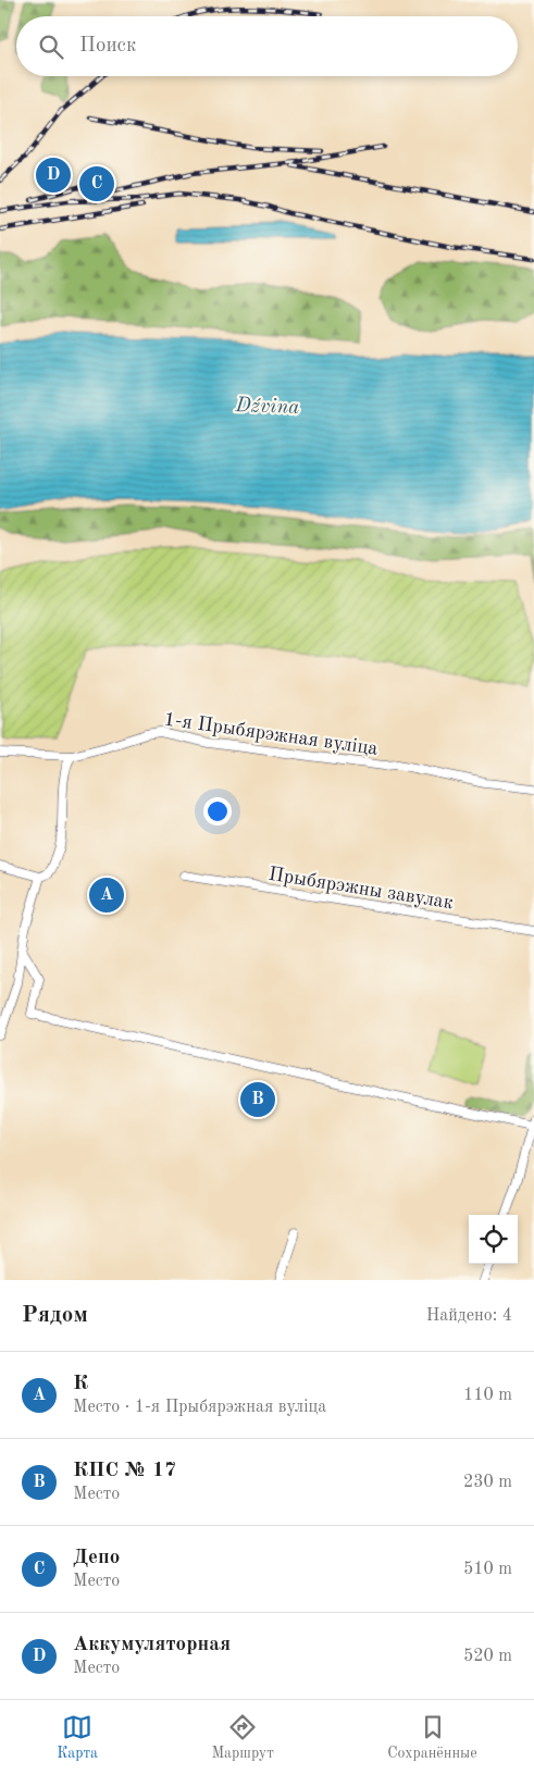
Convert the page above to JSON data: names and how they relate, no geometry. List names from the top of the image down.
{
  "streets": {
    "street": ["1-я Прыбярэжная вуліца", "Прыбярэжны завулак"]
  },
  "water": ["Dźvina"],
  "page": {
    "search": "Поиск",
    "pins": [
      "D",
      "C",
      "A",
      "B"
    ],
    "heading": ["Рядом", "Найдено: 4"],
    "list": [
      {
        "mark": "A",
        "name": "К",
        "note": "Место · 1-я Прыбярэжная вуліца",
        "value": "110 m"
      },
      {
        "mark": "B",
        "name": "КПС № 17",
        "note": "Место",
        "value": "230 m"
      },
      {
        "mark": "C",
        "name": "Депо",
        "note": "Место",
        "value": "510 m"
      },
      {
        "mark": "D",
        "name": "Аккумуляторная",
        "note": "Место",
        "value": "520 m"
      }
    ],
    "nav": ["Карта", "Маршрут", "Сохранённые"]
  }
}
